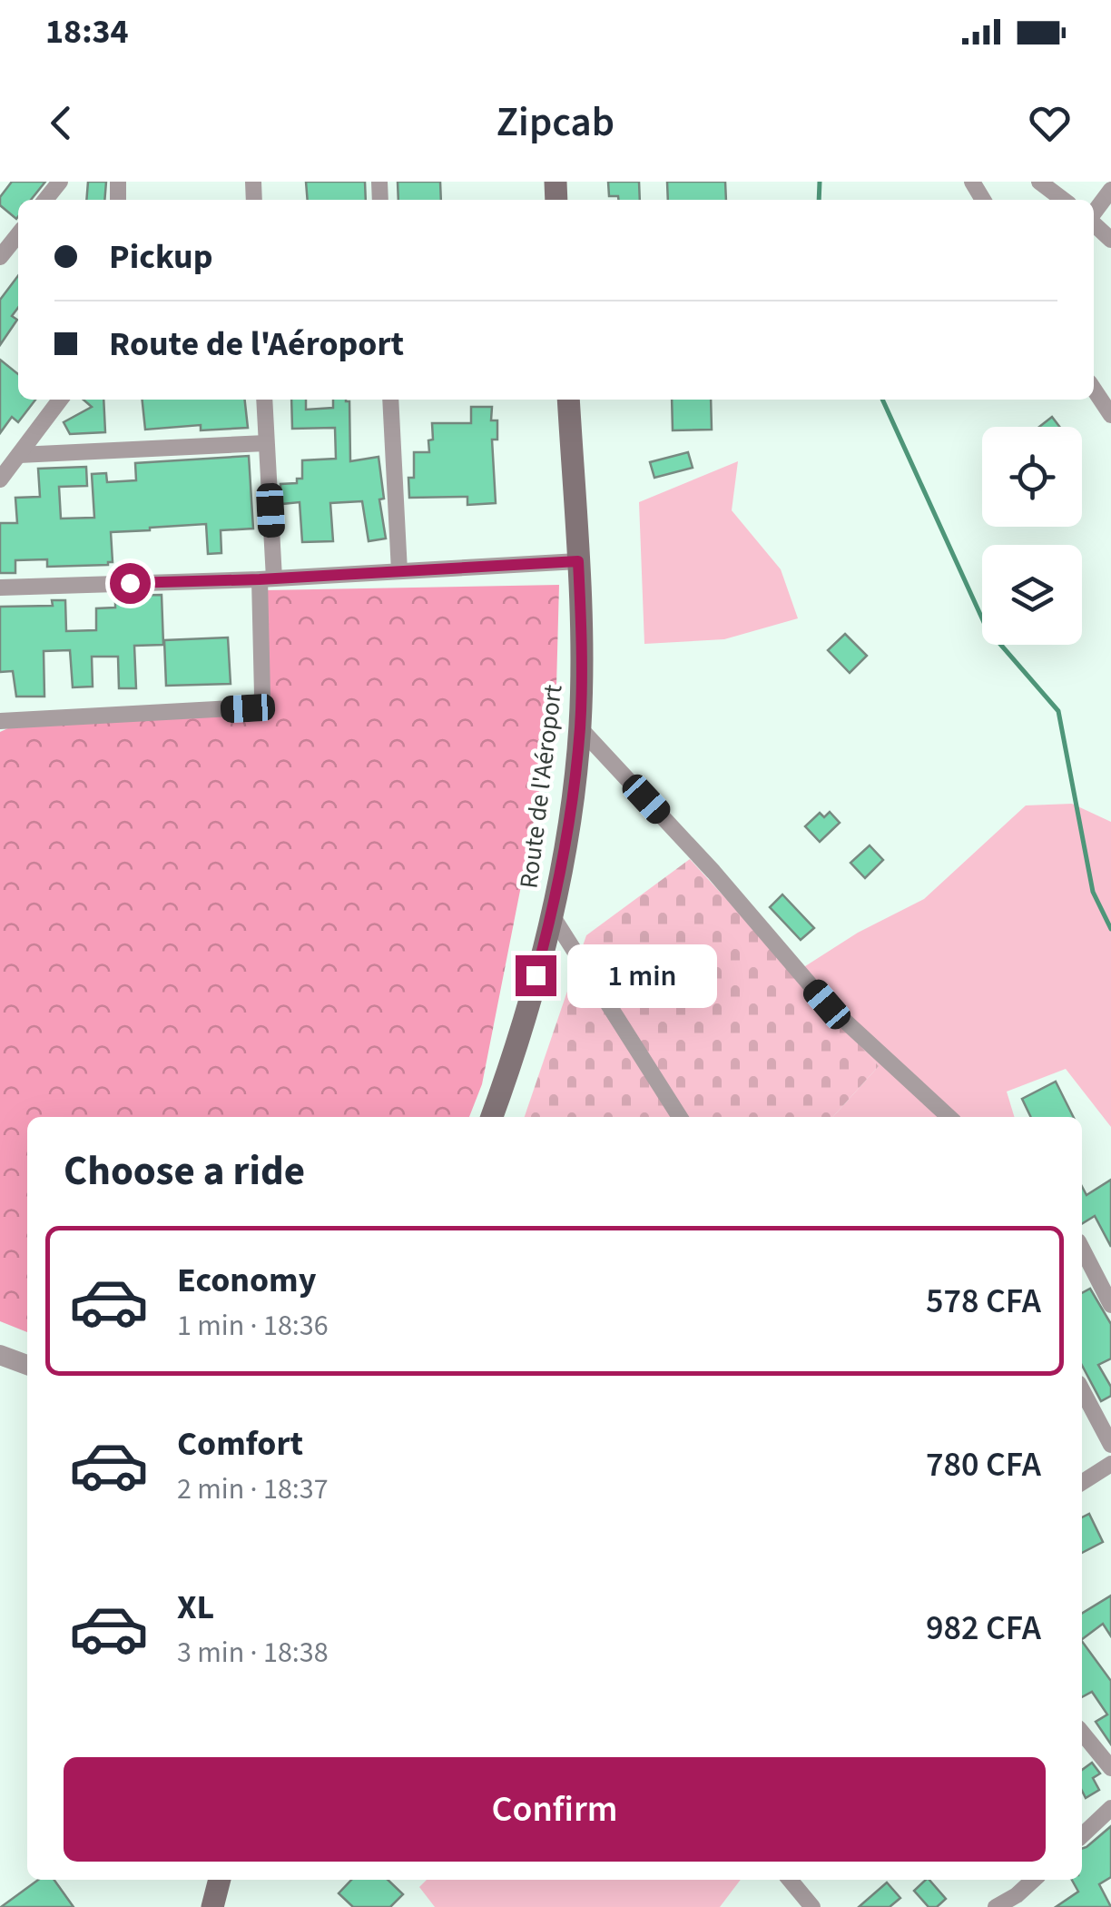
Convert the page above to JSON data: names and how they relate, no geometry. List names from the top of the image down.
{
  "streets": {
    "main road": ["Route de l'Aéroport"]
  },
  "page": {
    "status": "18:34",
    "header": "Zipcab",
    "banner": ["Pickup", "Route de l'Aéroport"],
    "bubble": "1 min",
    "heading": "Choose a ride",
    "list": [
      {
        "name": "Economy",
        "note": "1 min · 18:36",
        "value": "578 CFA"
      },
      {
        "name": "Comfort",
        "note": "2 min · 18:37",
        "value": "780 CFA"
      },
      {
        "name": "XL",
        "note": "3 min · 18:38",
        "value": "982 CFA"
      }
    ],
    "buttons": "Confirm"
  }
}
